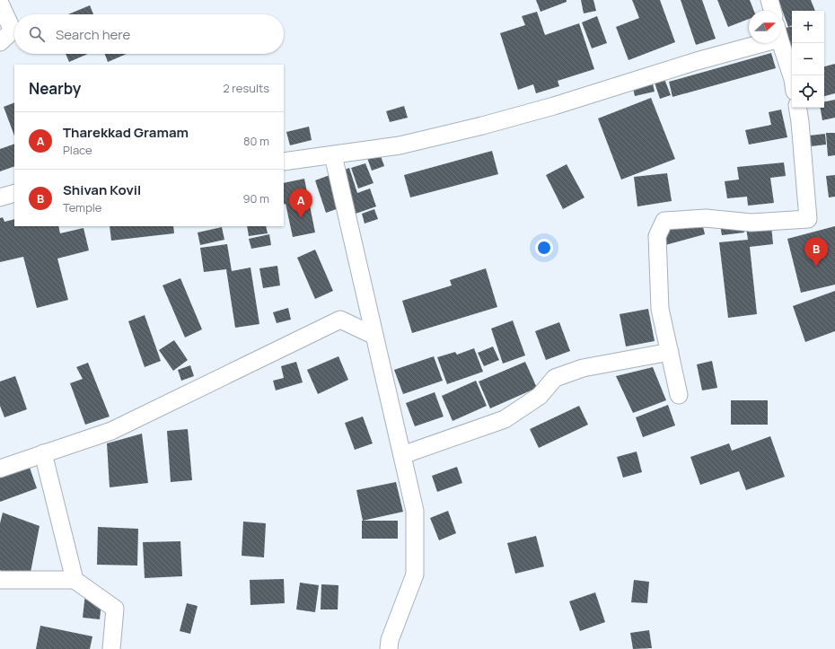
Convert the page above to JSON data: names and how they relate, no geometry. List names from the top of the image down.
{
  "north": "right",
  "page": {
    "map_buttons": ["+", "−"],
    "search": "Search here",
    "heading": ["Nearby", "2 results"],
    "list": [
      {
        "mark": "A",
        "name": "Tharekkad Gramam",
        "note": "Place",
        "value": "80 m"
      },
      {
        "mark": "B",
        "name": "Shivan Kovil",
        "note": "Temple",
        "value": "90 m"
      }
    ],
    "pins": ["A", "B"]
  }
}
